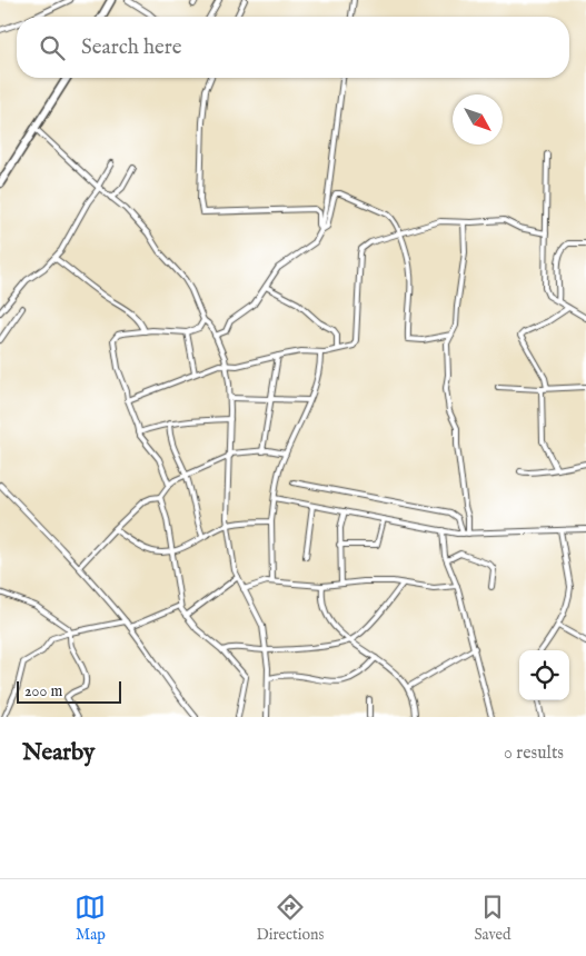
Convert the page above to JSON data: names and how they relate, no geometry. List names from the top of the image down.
{
  "scale_bar": "200 m",
  "north": "bottom right",
  "page": {
    "search": "Search here",
    "scale": "200 m",
    "heading": ["Nearby", "0 results"],
    "nav": ["Map", "Directions", "Saved"]
  }
}
